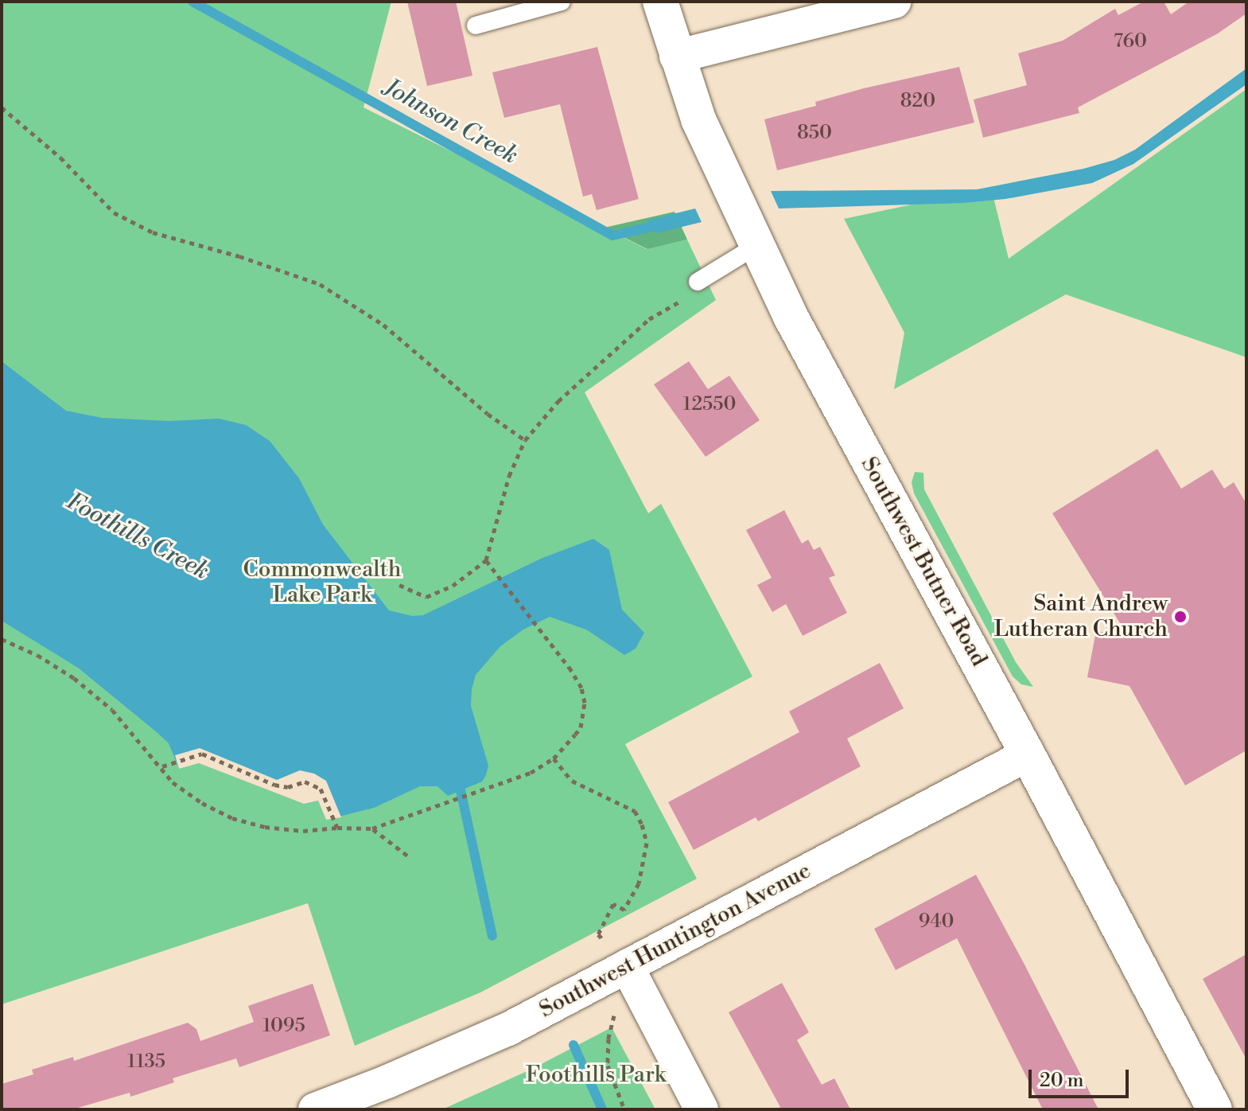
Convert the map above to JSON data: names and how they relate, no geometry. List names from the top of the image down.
{
  "streets": {
    "street": ["Southwest Butner Road", "Southwest Huntington Avenue"]
  },
  "crossings": [
    ["Southwest Butner Road", "Southwest Huntington Avenue"]
  ],
  "water": ["Johnson Creek", "Foothills Creek"],
  "parks": ["Commonwealth Lake Park", "Foothills Park"],
  "places": ["Saint Andrew Lutheran Church"],
  "house_numbers": [
    "760",
    "820",
    "850",
    "12550",
    "940",
    "1095",
    "1135"
  ],
  "scale_bar": "20 m"
}
